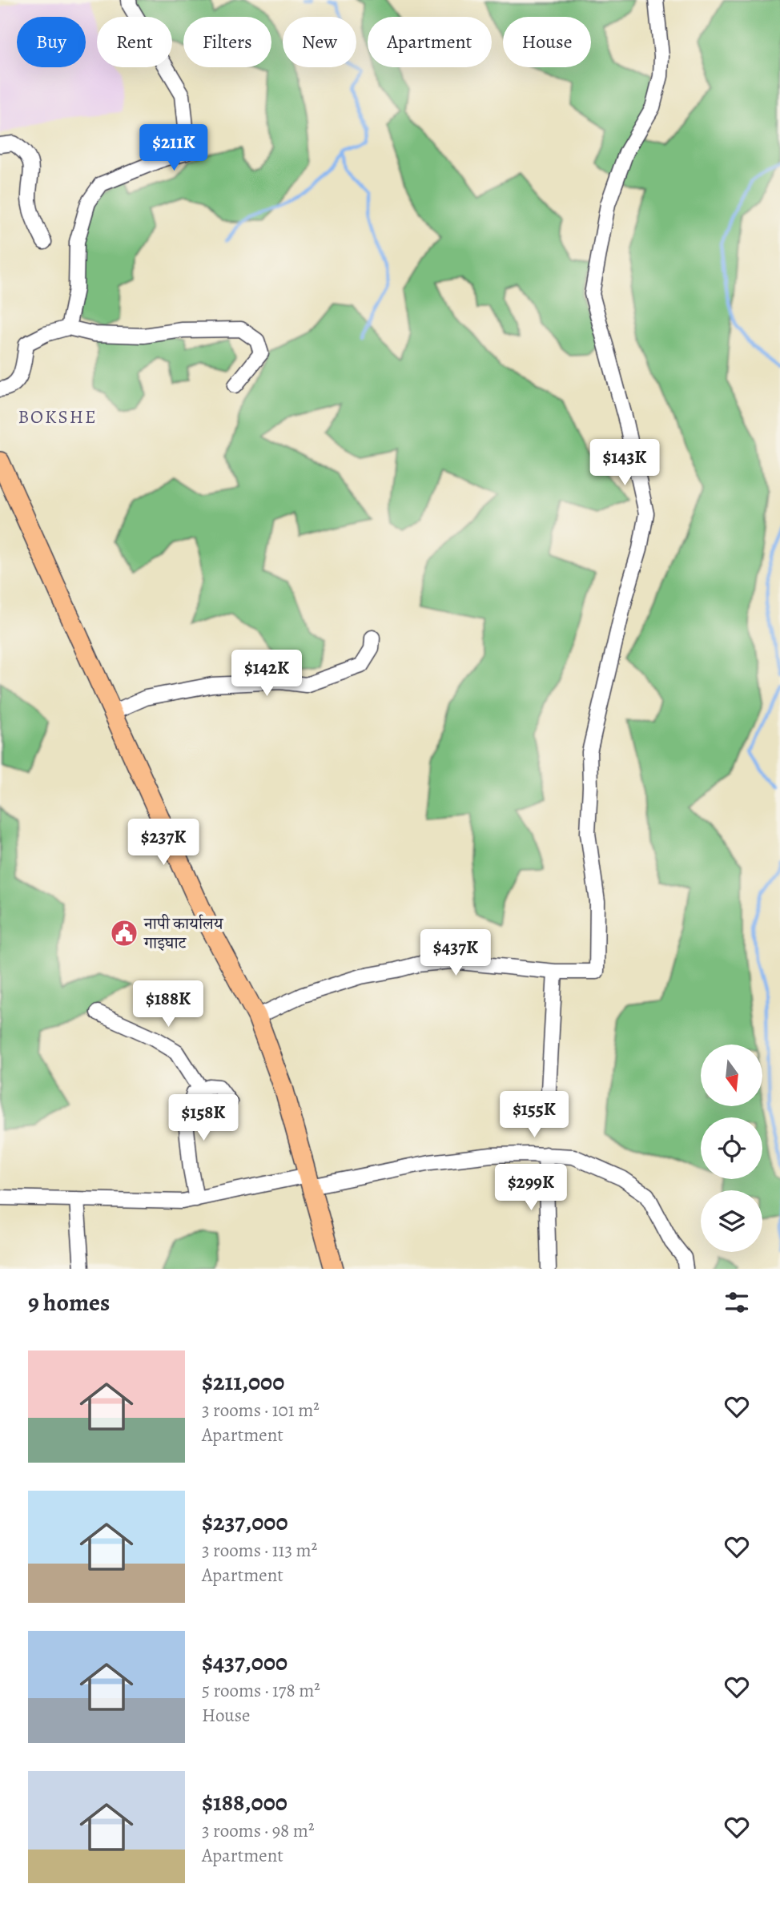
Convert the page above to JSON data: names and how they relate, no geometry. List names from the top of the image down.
{
  "districts": ["BOKSHE"],
  "places": {
    "public building": ["नापी कार्यालय गाइघाट"]
  },
  "north": "bottom",
  "page": {
    "chip": [
      "Buy",
      "Rent",
      "Filters",
      "New",
      "Apartment",
      "House"
    ],
    "price": [
      "$211K",
      "$143K",
      "$142K",
      "$237K",
      "$437K",
      "$188K",
      "$155K",
      "$158K",
      "$299K"
    ],
    "heading": "9 homes",
    "list": [
      {
        "name": "$211,000",
        "note": "3 rooms · 101 m² · Apartment"
      },
      {
        "name": "$237,000",
        "note": "3 rooms · 113 m² · Apartment"
      },
      {
        "name": "$437,000",
        "note": "5 rooms · 178 m² · House"
      },
      {
        "name": "$188,000",
        "note": "3 rooms · 98 m² · Apartment"
      }
    ]
  }
}
